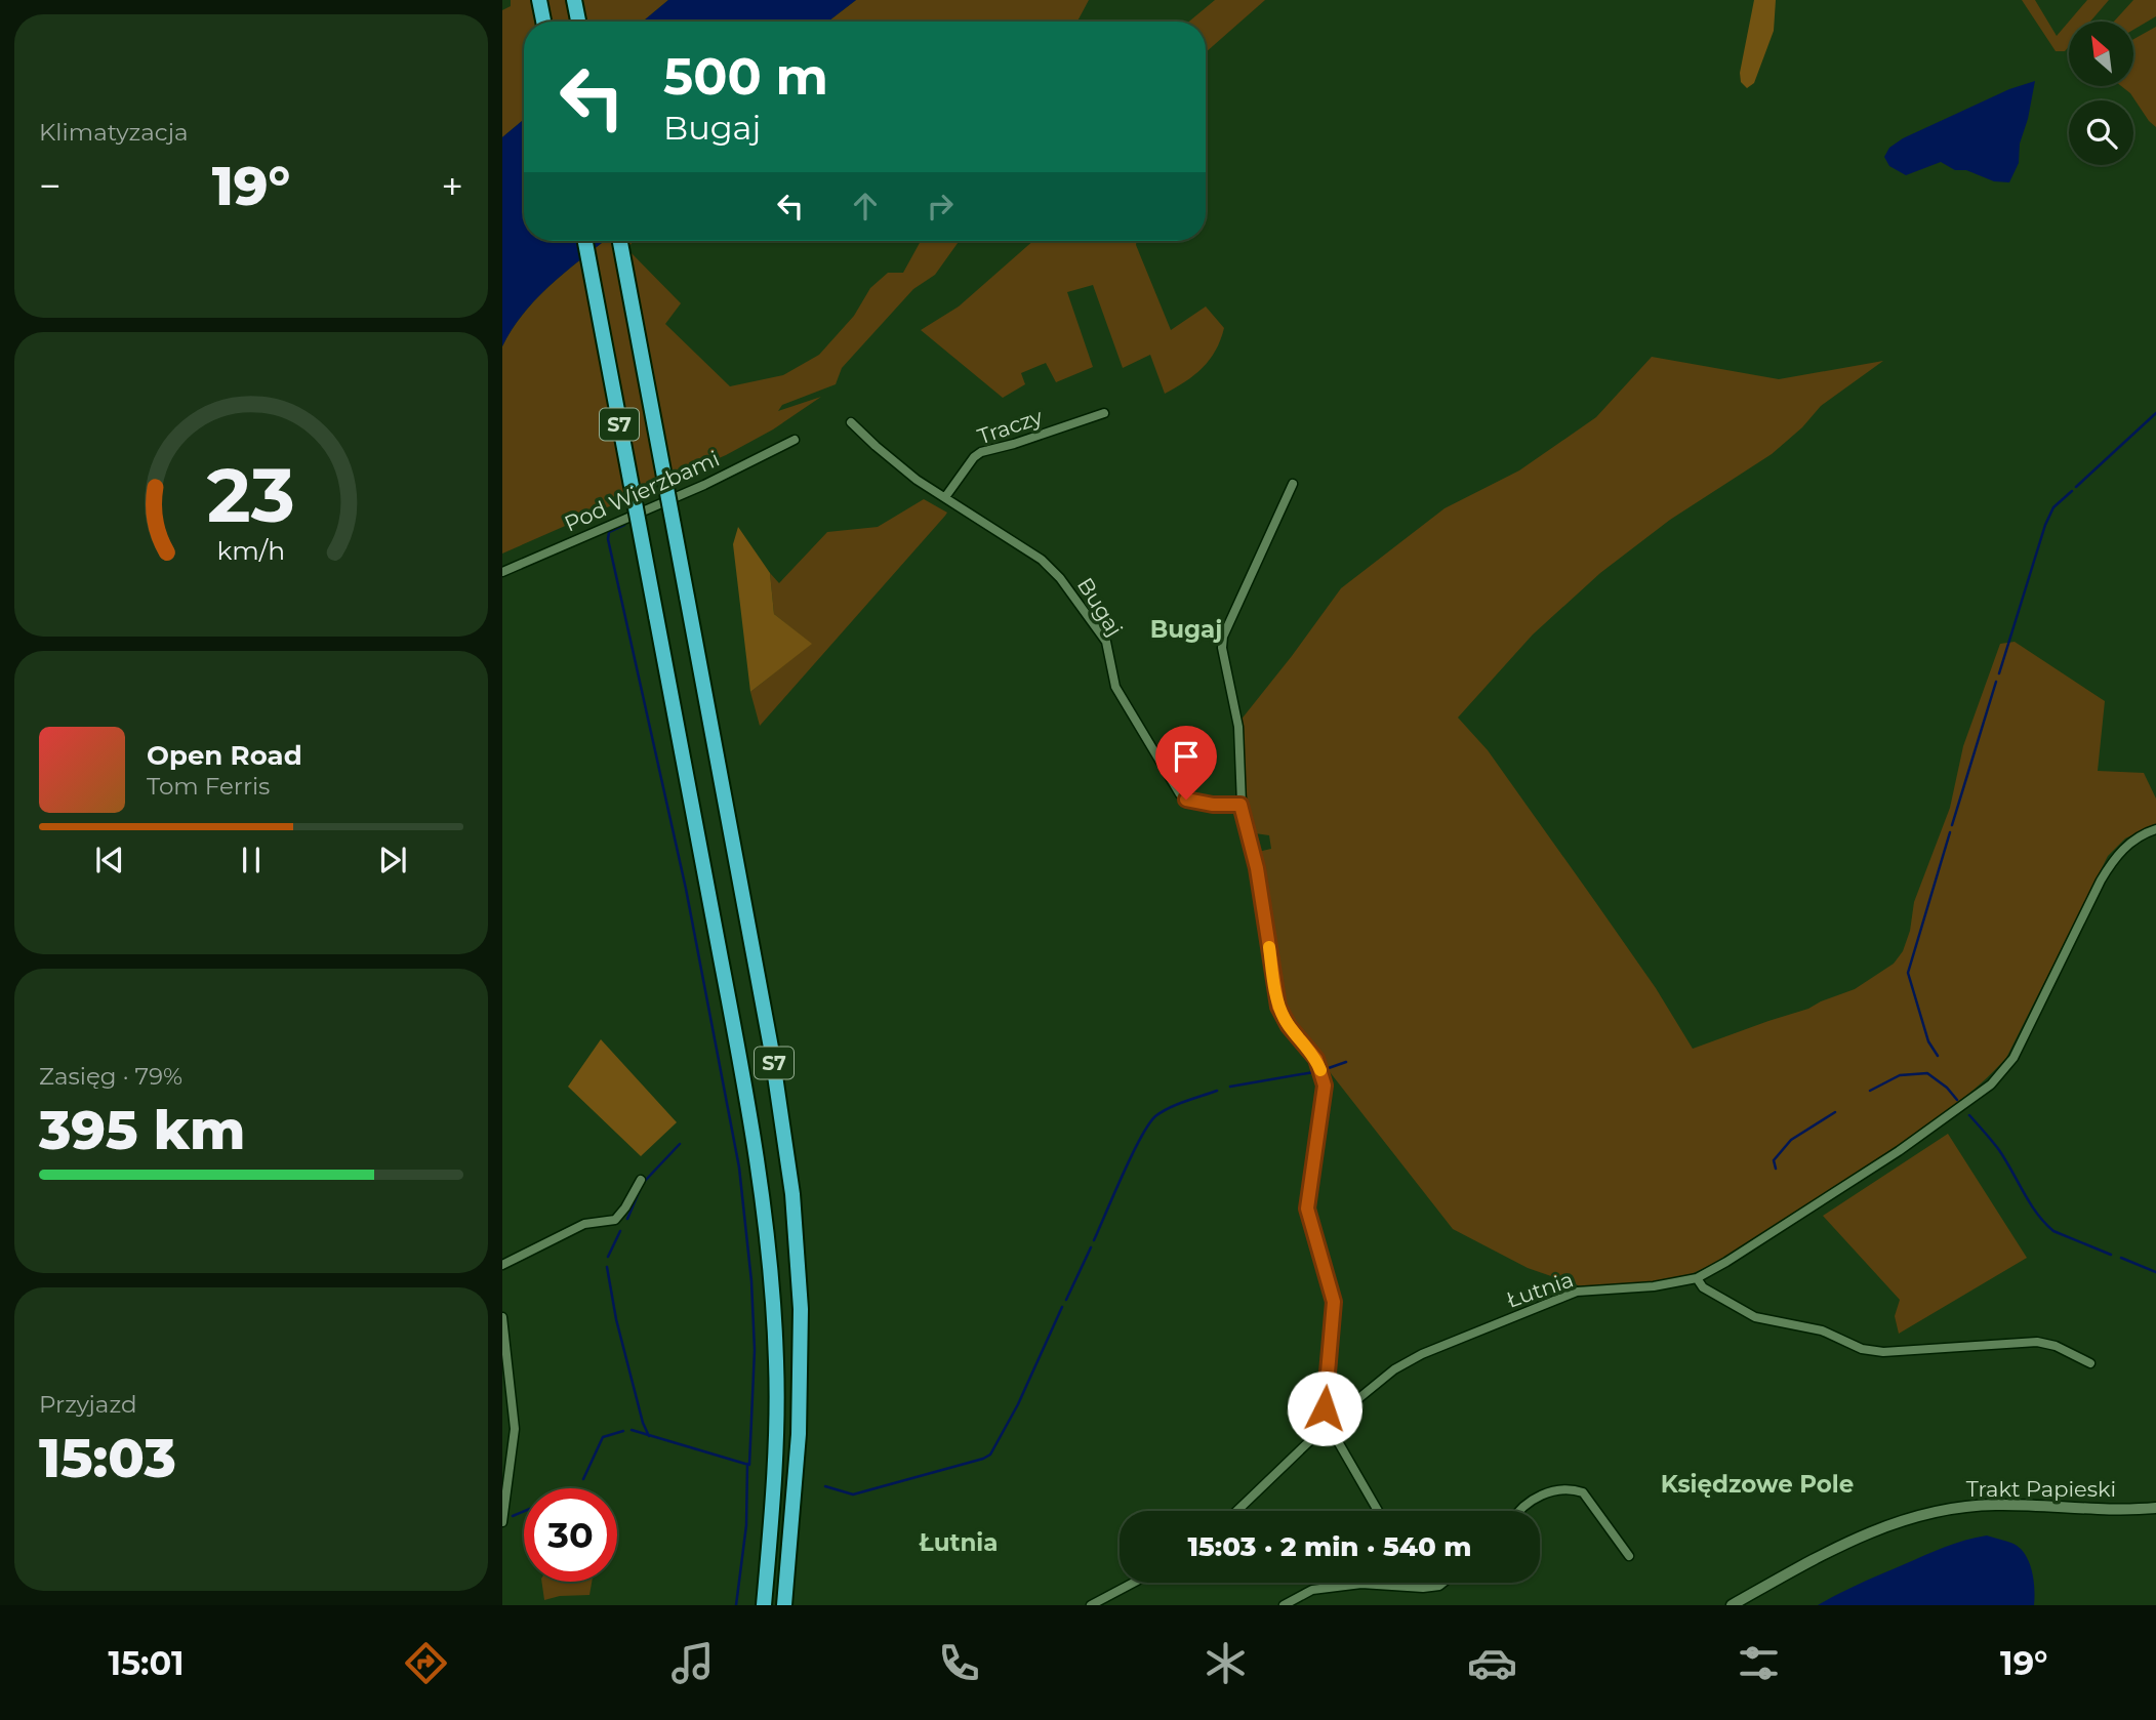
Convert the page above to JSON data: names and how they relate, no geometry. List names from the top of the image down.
{
  "streets": {
    "highway": ["S7"],
    "street": [
      "Traczy",
      "Pod Wierzbami",
      "Bugaj",
      "Łutnia",
      "Trakt Papieski"
    ]
  },
  "crossings": [
    ["Traczy", "Bugaj"]
  ],
  "districts": ["Bugaj", "Księdzowe Pole", "Łutnia"],
  "north": "top left",
  "page": {
    "tile": [
      "Klimatyzacja",
      ["Zasięg · 79%", "395 km"],
      ["Przyjazd", "15:03"]
    ],
    "turn": ["500 m", "Bugaj"],
    "heat": ["−", "19°", "+"],
    "song": ["Open Road", "Tom Ferris"],
    "limit": "30",
    "trip": "15:03 · 2 min · 540 m",
    "tabs": ["15:01", "19°"],
    "gauge": ["23", "km/h"]
  }
}
